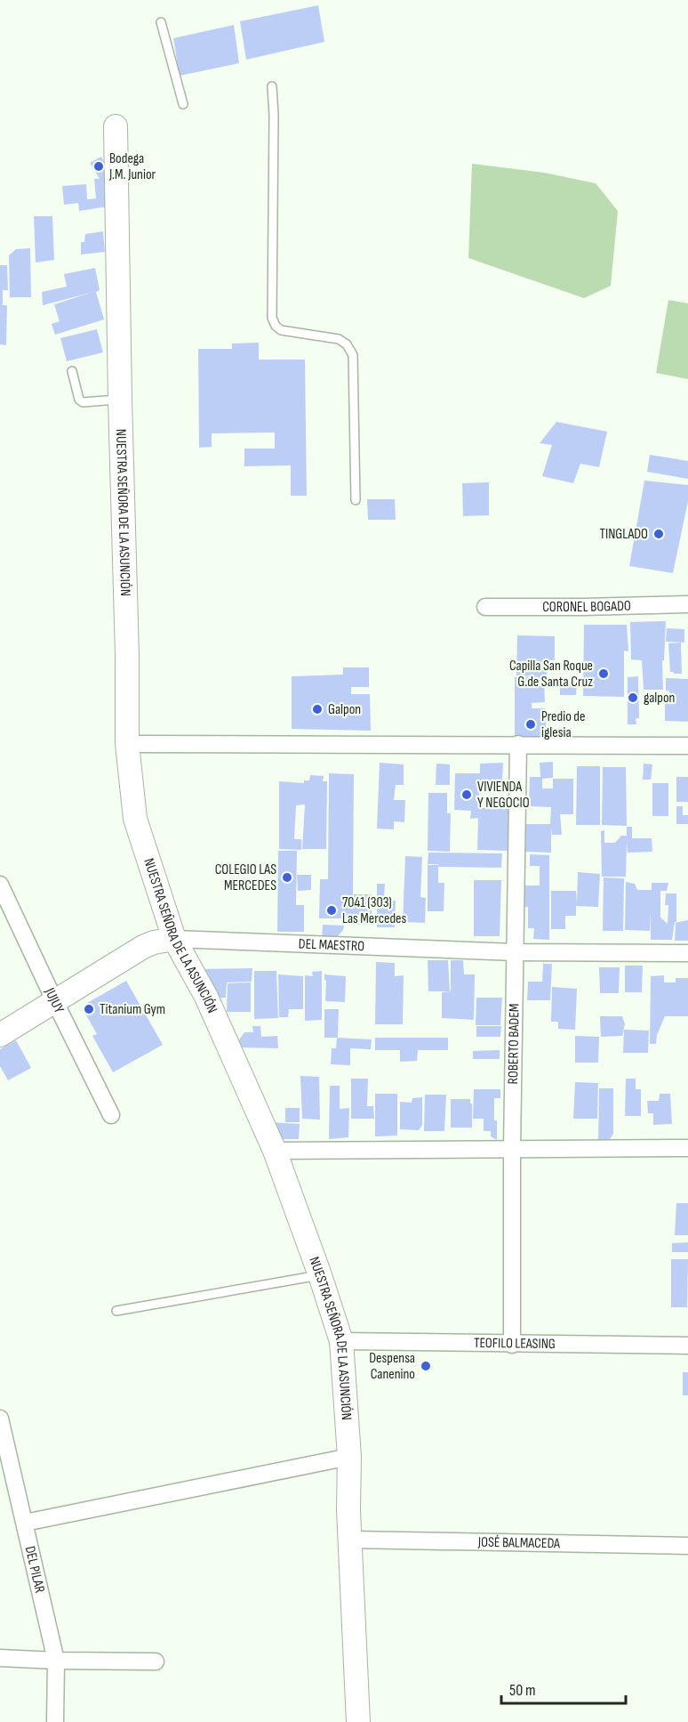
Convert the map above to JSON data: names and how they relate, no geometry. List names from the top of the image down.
{
  "streets": {
    "street": [
      "NUESTRA SEÑORA DE LA ASUNCIÓN",
      "CORONEL BOGADO",
      "DEL MAESTRO",
      "JUJUY",
      "ROBERTO BADEM",
      "TEOFILO LEASING",
      "JOSÉ BALMACEDA",
      "DEL PILAR"
    ]
  },
  "crossings": [
    ["NUESTRA SEÑORA DE LA ASUNCIÓN", "DEL MAESTRO"],
    ["NUESTRA SEÑORA DE LA ASUNCIÓN", "TEOFILO LEASING"],
    ["NUESTRA SEÑORA DE LA ASUNCIÓN", "JOSÉ BALMACEDA"],
    ["DEL MAESTRO", "JUJUY"],
    ["DEL MAESTRO", "ROBERTO BADEM"],
    ["ROBERTO BADEM", "TEOFILO LEASING"]
  ],
  "places": [
    "Bodega J.M. Junior",
    "TINGLADO",
    "Capilla San Roque G.de Santa Cruz",
    "galpon",
    "Galpon",
    "Predio de iglesia",
    "VIVIENDA Y NEGOCIO",
    "COLEGIO LAS MERCEDES",
    "7041 (303) Las Mercedes",
    "Titanium Gym",
    "Despensa Canenino"
  ],
  "scale_bar": "50 m"
}
